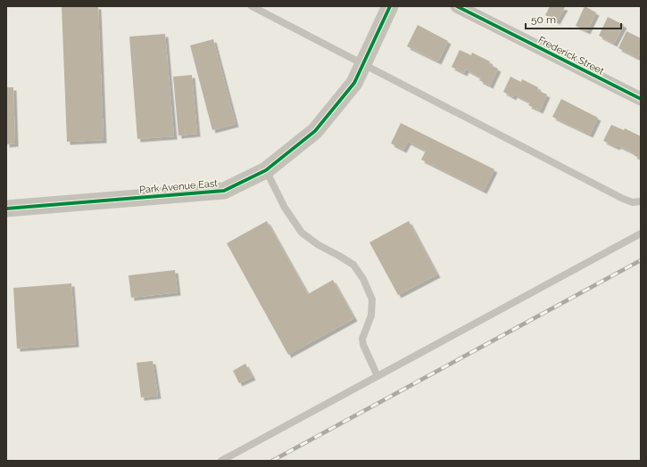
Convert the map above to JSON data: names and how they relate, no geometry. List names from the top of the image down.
{
  "streets": {
    "street": ["Frederick Street", "Park Avenue East"]
  },
  "scale_bar": "50 m"
}
